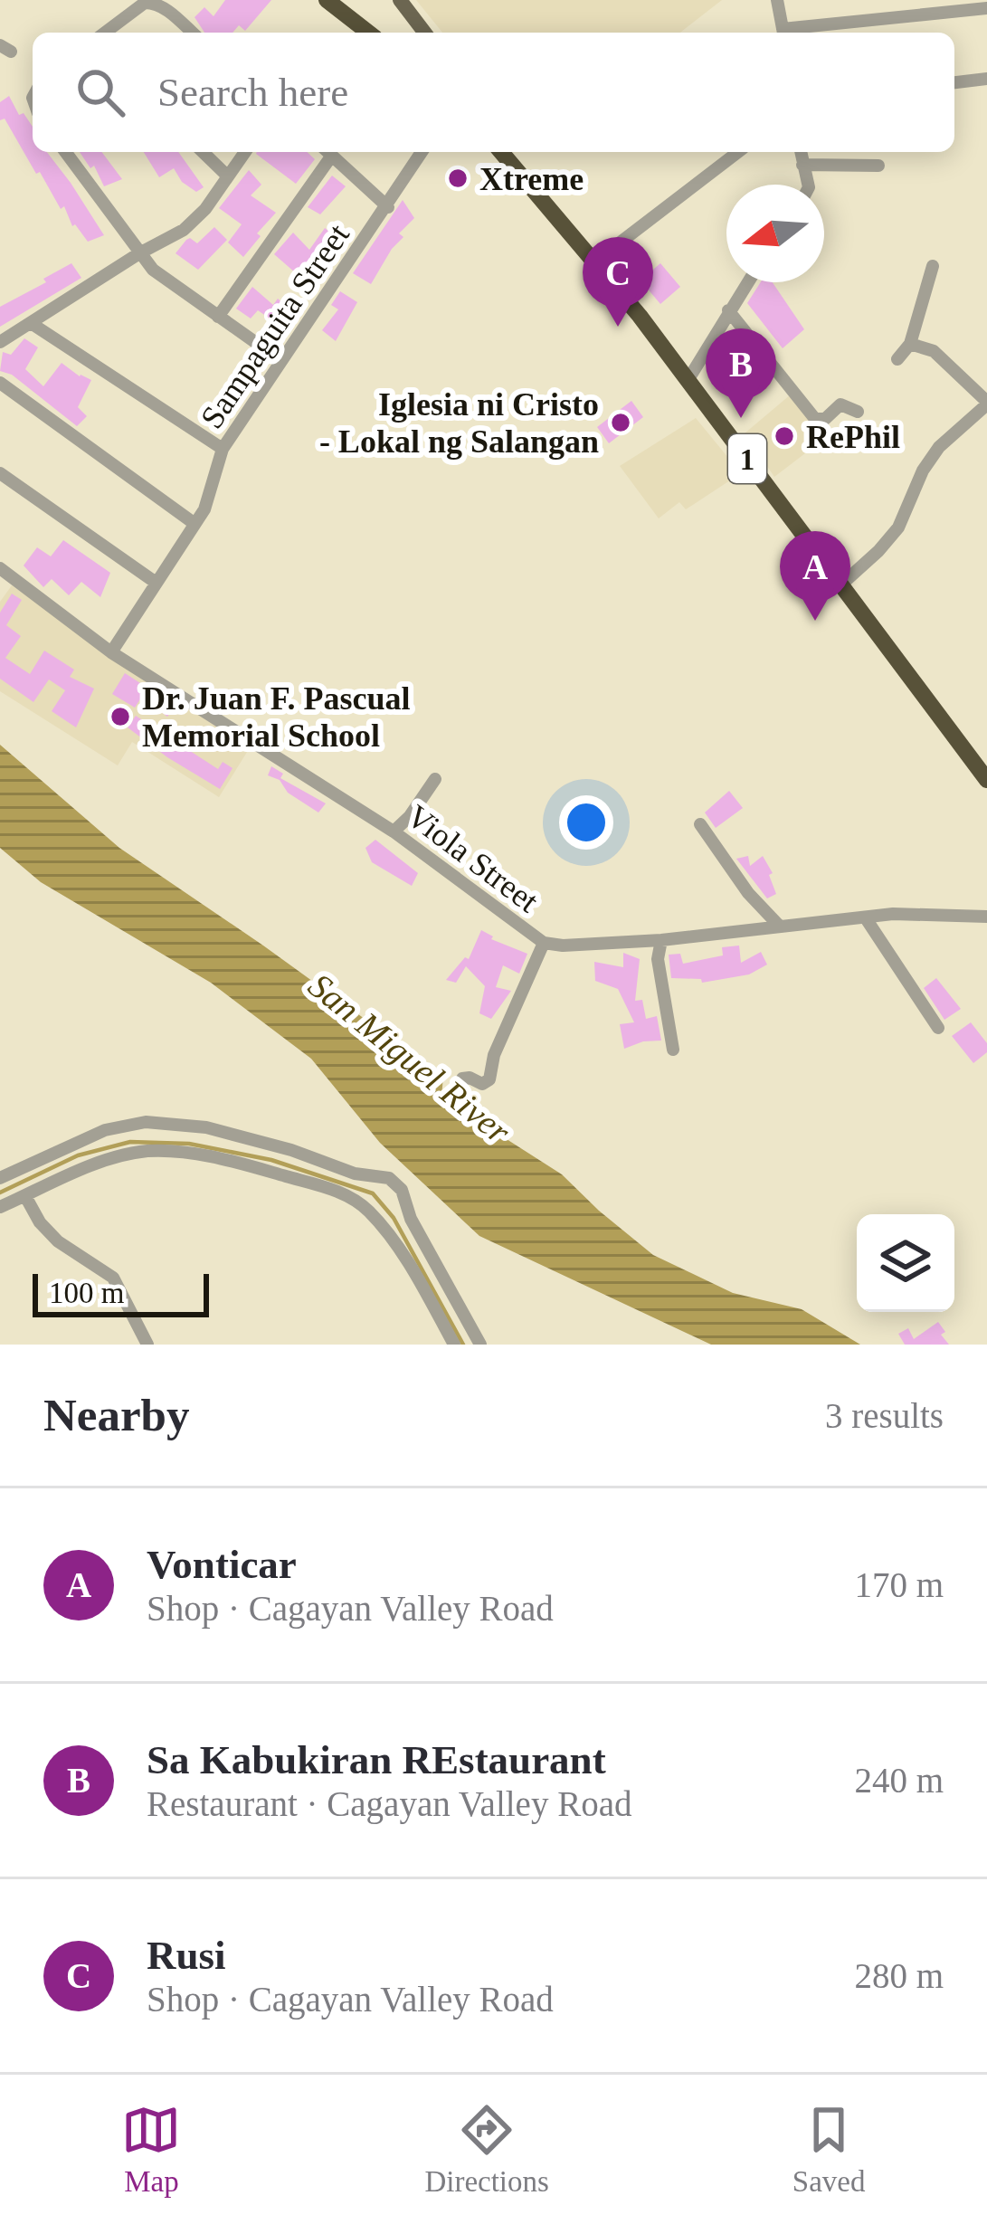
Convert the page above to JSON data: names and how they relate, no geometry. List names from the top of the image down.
{
  "streets": {
    "highway": ["1"],
    "street": ["Sampaguita Street", "Viola Street"]
  },
  "crossings": [
    ["Sampaguita Street", "Viola Street"]
  ],
  "water": ["San Miguel River"],
  "places": [
    "Xtreme",
    "Iglesia ni Cristo - Lokal ng Salangan",
    "RePhil",
    "Dr. Juan F. Pascual Memorial School"
  ],
  "scale_bar": "100 m",
  "north": "left",
  "page": {
    "search": "Search here",
    "pins": ["C", "B", "A"],
    "scale": "100 m",
    "heading": ["Nearby", "3 results"],
    "list": [
      {
        "mark": "A",
        "name": "Vonticar",
        "note": "Shop · Cagayan Valley Road",
        "value": "170 m"
      },
      {
        "mark": "B",
        "name": "Sa Kabukiran REstaurant",
        "note": "Restaurant · Cagayan Valley Road",
        "value": "240 m"
      },
      {
        "mark": "C",
        "name": "Rusi",
        "note": "Shop · Cagayan Valley Road",
        "value": "280 m"
      }
    ],
    "nav": ["Map", "Directions", "Saved"]
  }
}
